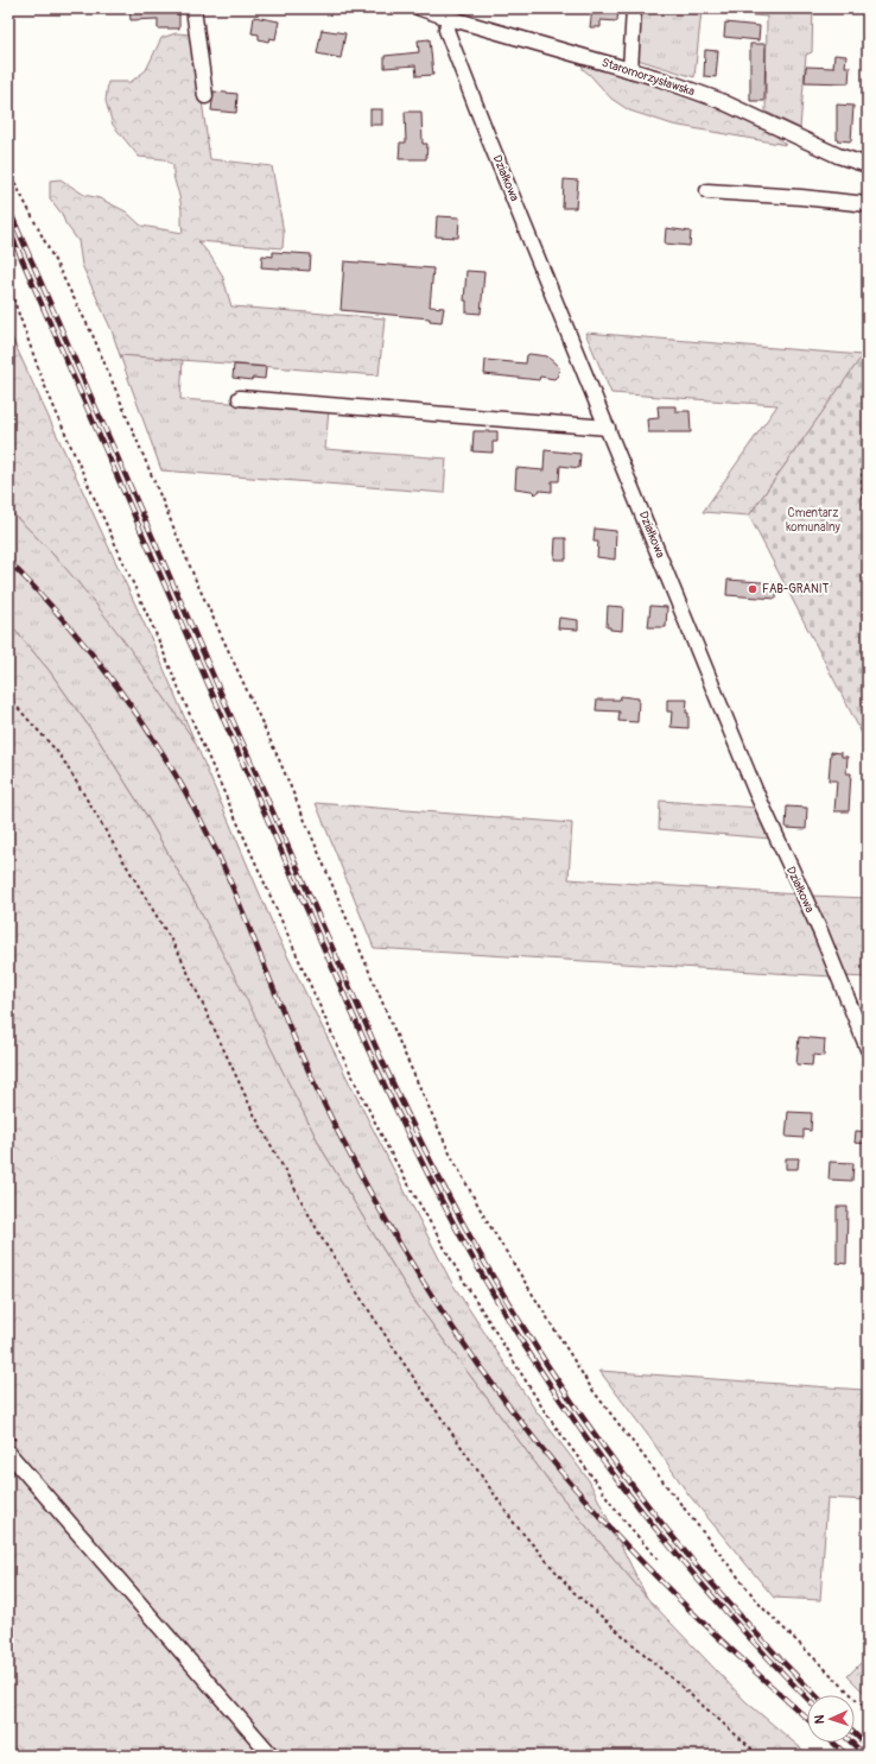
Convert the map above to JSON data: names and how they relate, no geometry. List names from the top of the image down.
{
  "streets": {
    "street": ["Staromorzysławska", "Działkowa"]
  },
  "crossings": [
    ["Staromorzysławska", "Działkowa"]
  ],
  "parks": ["Cmentarz komunalny"],
  "places": ["FAB-GRANIT"],
  "north": "left"
}
